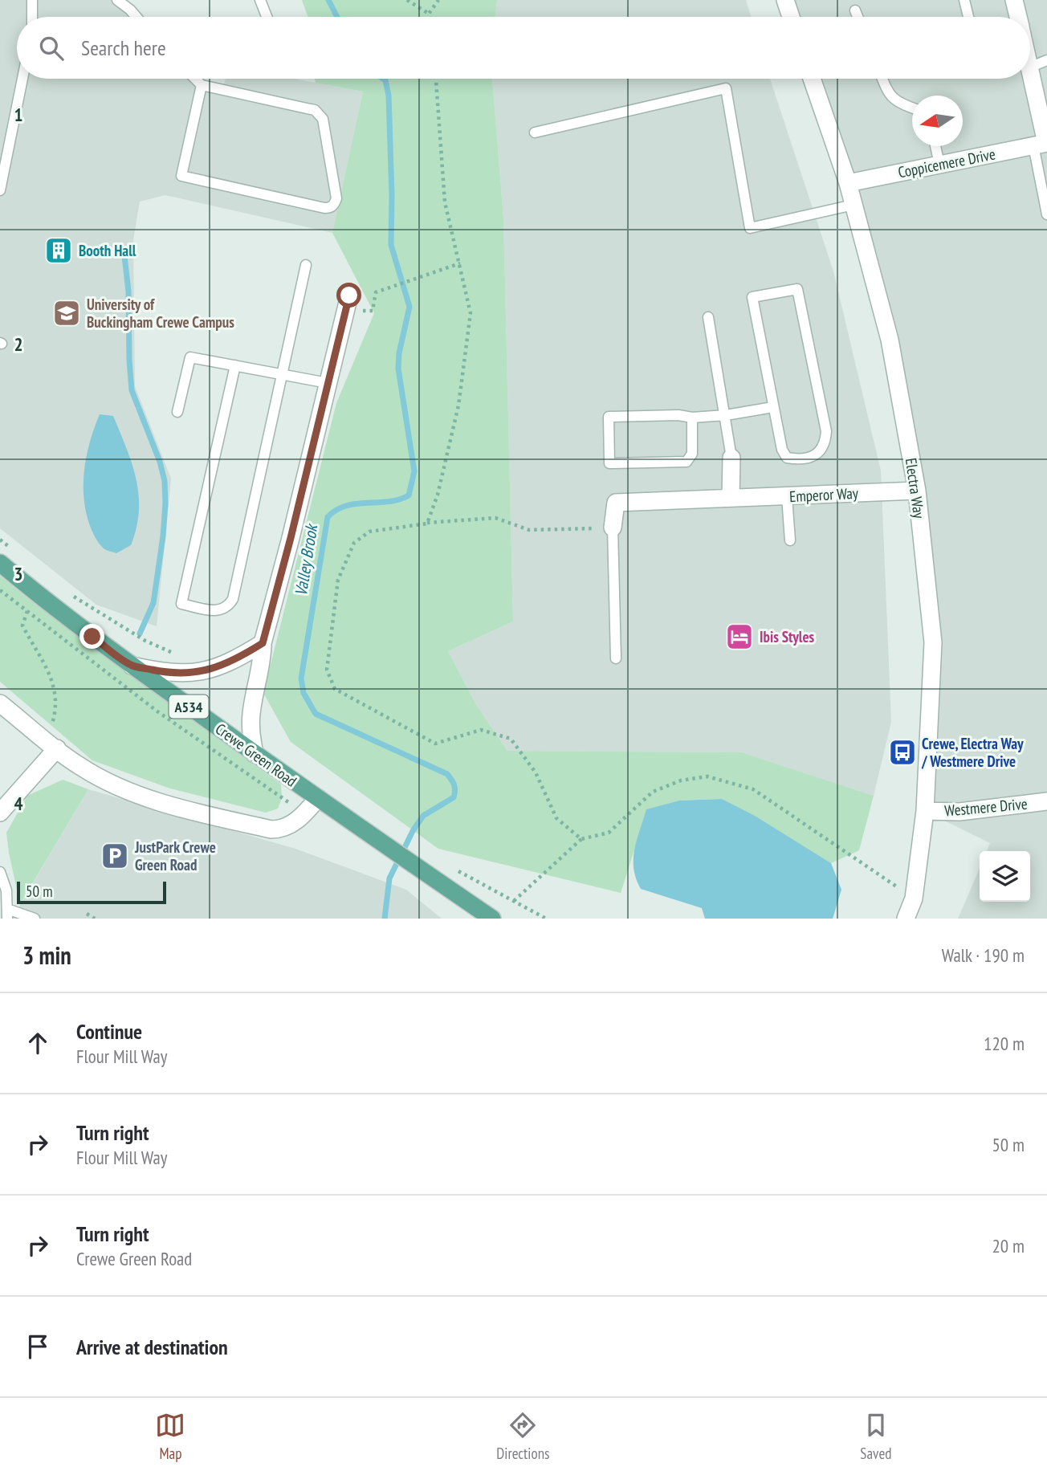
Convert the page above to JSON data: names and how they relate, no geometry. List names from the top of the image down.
{
  "streets": {
    "main road": ["A534", "Crewe Green Road"],
    "street": [
      "Coppicemere Drive",
      "Electra Way",
      "Emperor Way",
      "Westmere Drive"
    ]
  },
  "crossings": [
    ["Coppicemere Drive", "Electra Way"],
    ["Electra Way", "Emperor Way"],
    ["Electra Way", "Westmere Drive"]
  ],
  "water": ["Valley Brook"],
  "places": {
    "building": ["Booth Hall"],
    "school or university": ["University of Buckingham Crewe Campus"],
    "hotel": ["Ibis Styles"],
    "bus stop": ["Crewe, Electra Way / Westmere Drive"],
    "parking": ["JustPark Crewe Green Road"]
  },
  "scale_bar": "50 m",
  "north": "left",
  "page": {
    "search": "Search here",
    "scale": "50 m",
    "heading": ["3 min", "Walk · 190 m"],
    "list": [
      ["Continue", "Flour Mill Way", "120 m"],
      ["Turn right", "Flour Mill Way", "50 m"],
      ["Turn right", "Crewe Green Road", "20 m"],
      "Arrive at destination"
    ],
    "nav": ["Map", "Directions", "Saved"]
  },
  "grid": {
    "rows": [
      "1",
      "2",
      "3",
      "4"
    ]
  }
}
